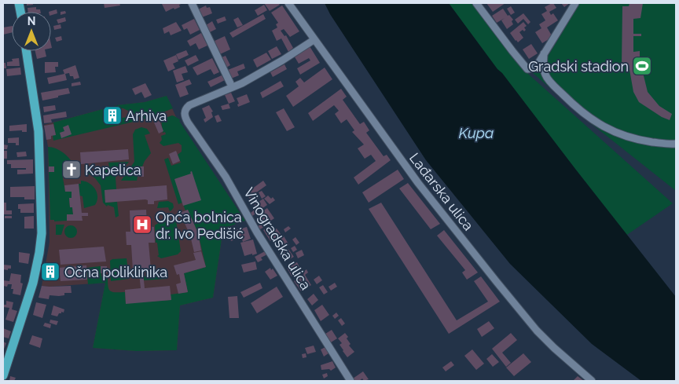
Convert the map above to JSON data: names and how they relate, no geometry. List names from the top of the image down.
{
  "streets": {
    "street": ["Lađarska ulica", "Vinogradska ulica"]
  },
  "crossings": [
    ["Lađarska ulica", "Vinogradska ulica"]
  ],
  "water": ["Kupa"],
  "places": {
    "sports": ["Gradski stadion"],
    "building": ["Arhiva", "Očna poliklinika"],
    "church": ["Kapelica"],
    "hospital": ["Opća bolnica dr. Ivo Pedišić"]
  },
  "north": "top"
}
